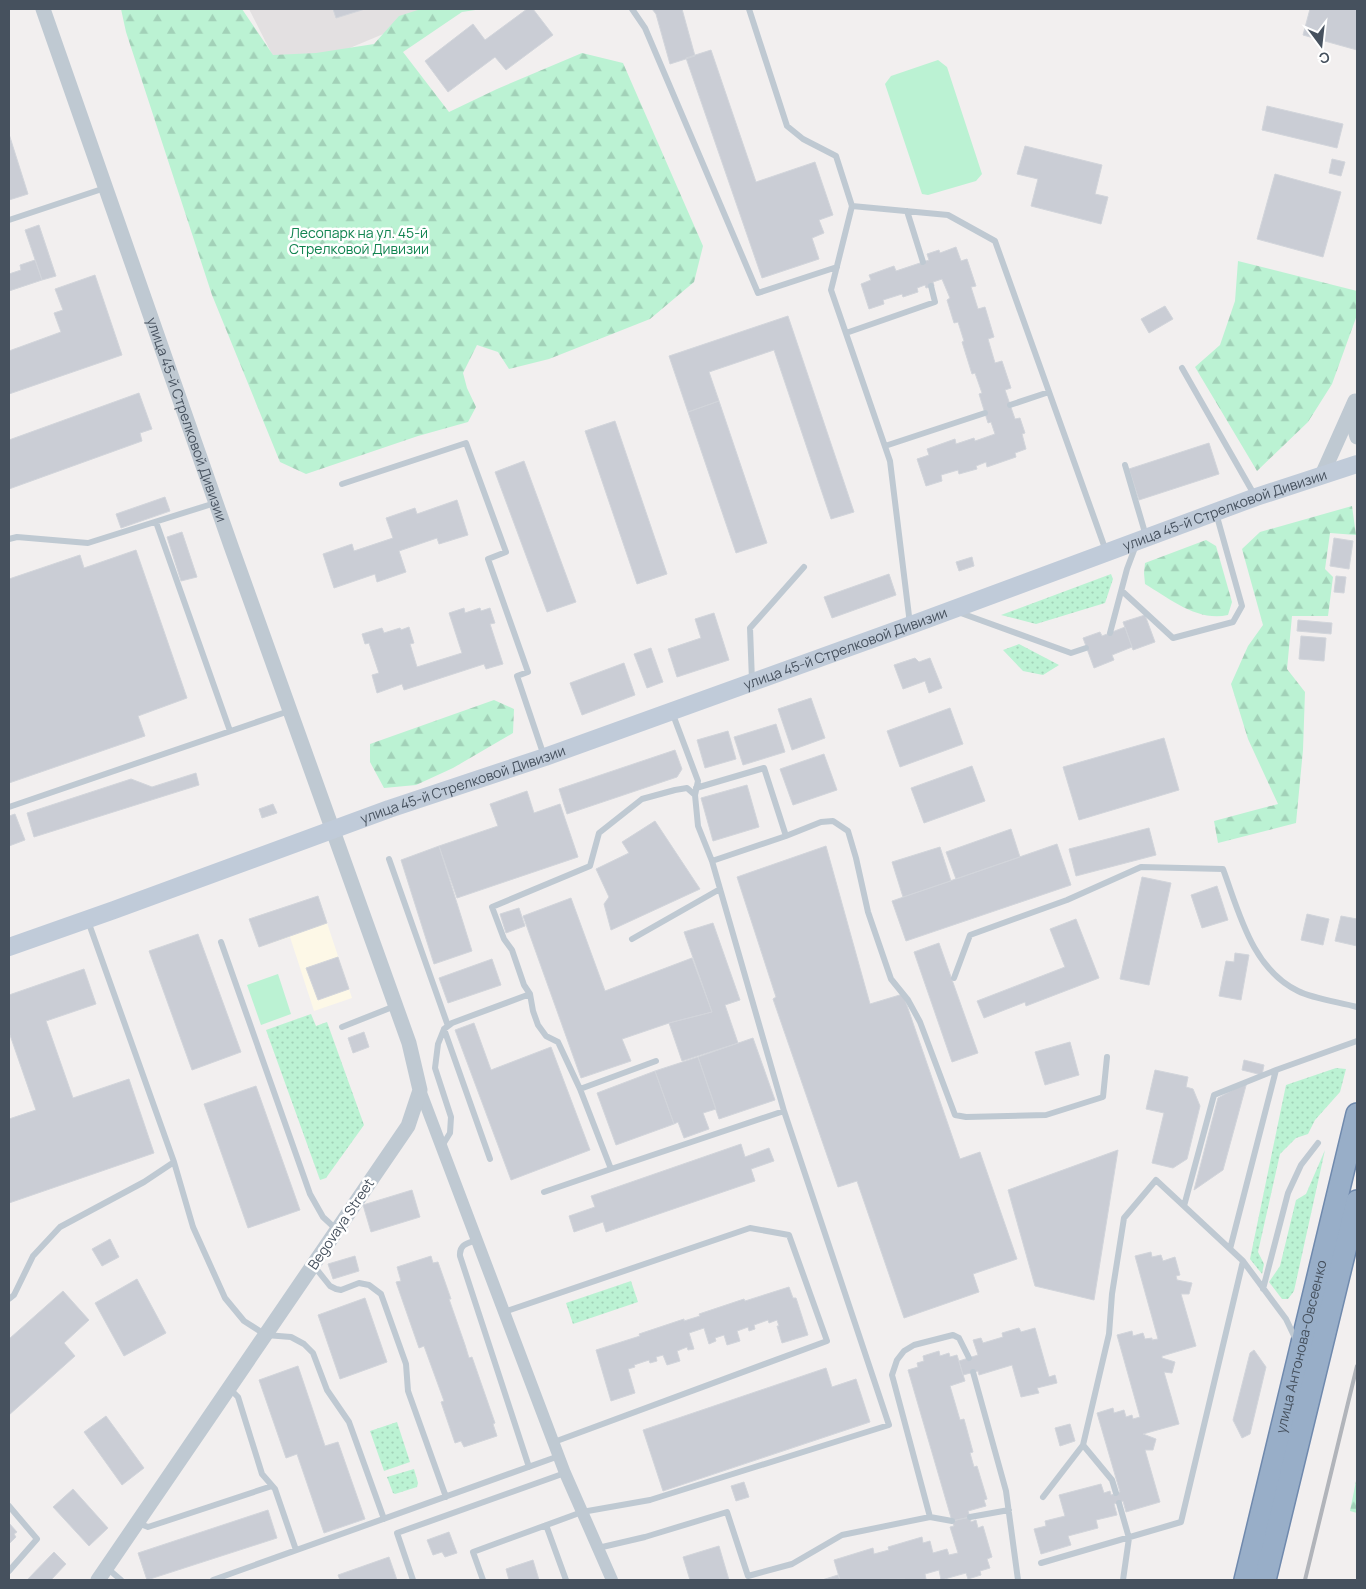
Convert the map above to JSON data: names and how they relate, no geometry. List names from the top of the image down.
{
  "streets": {
    "highway": ["улица Антонова-Овсеенко"],
    "main road": ["улица 45-й Стрелковой Дивизии"],
    "street": ["Begovaya Street"]
  },
  "parks": ["Лесопарк на ул. 45-й Стрелковой Дивизии"],
  "north": "bottom"
}
